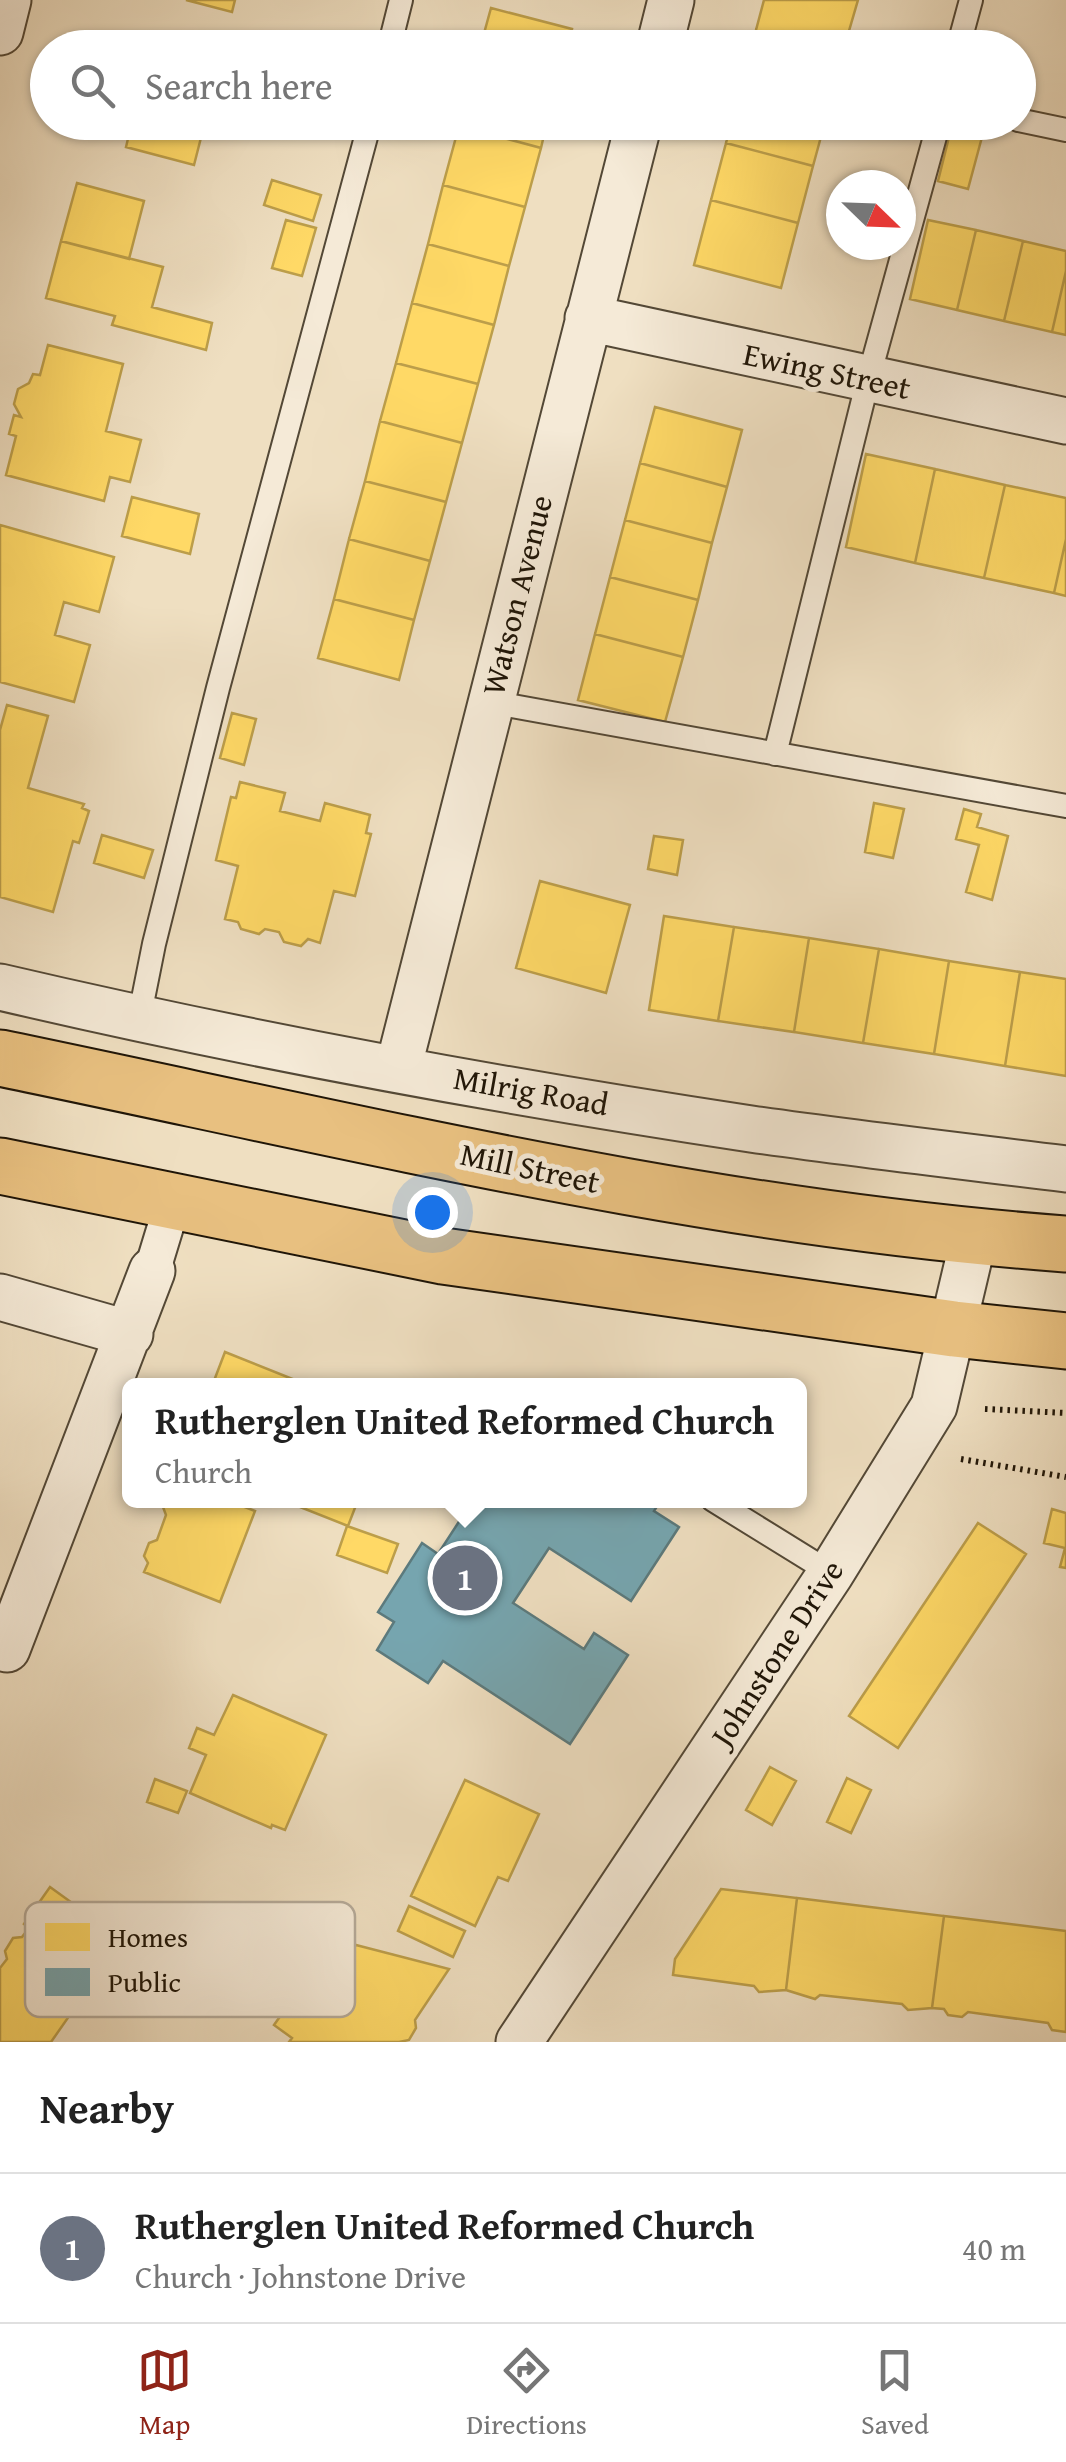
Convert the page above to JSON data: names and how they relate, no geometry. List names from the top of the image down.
{
  "streets": {
    "main road": ["Mill Street"],
    "street": [
      "Ewing Street",
      "Watson Avenue",
      "Milrig Road",
      "Johnstone Drive"
    ]
  },
  "crossings": [
    ["Ewing Street", "Watson Avenue"],
    ["Watson Avenue", "Milrig Road"],
    ["Mill Street", "Johnstone Drive"]
  ],
  "legend": ["Homes", "Public"],
  "north": "bottom right",
  "page": {
    "search": "Search here",
    "popup": ["Rutherglen United Reformed Church", "Church"],
    "pins": "1",
    "heading": "Nearby",
    "list": [
      {
        "mark": "1",
        "name": "Rutherglen United Reformed Church",
        "note": "Church · Johnstone Drive",
        "value": "40 m"
      }
    ],
    "nav": ["Map", "Directions", "Saved"]
  }
}
